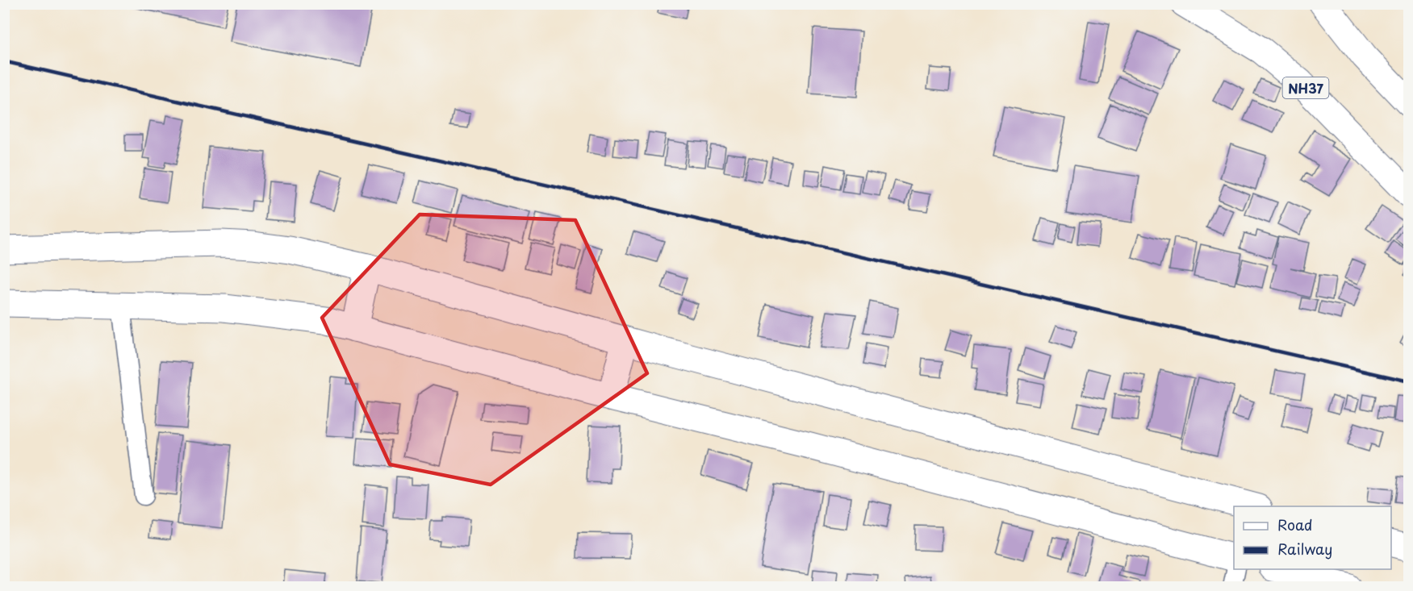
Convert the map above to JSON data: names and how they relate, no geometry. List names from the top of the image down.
{
  "streets": {
    "main road": ["NH37"]
  },
  "legend": ["Road", "Railway"]
}
